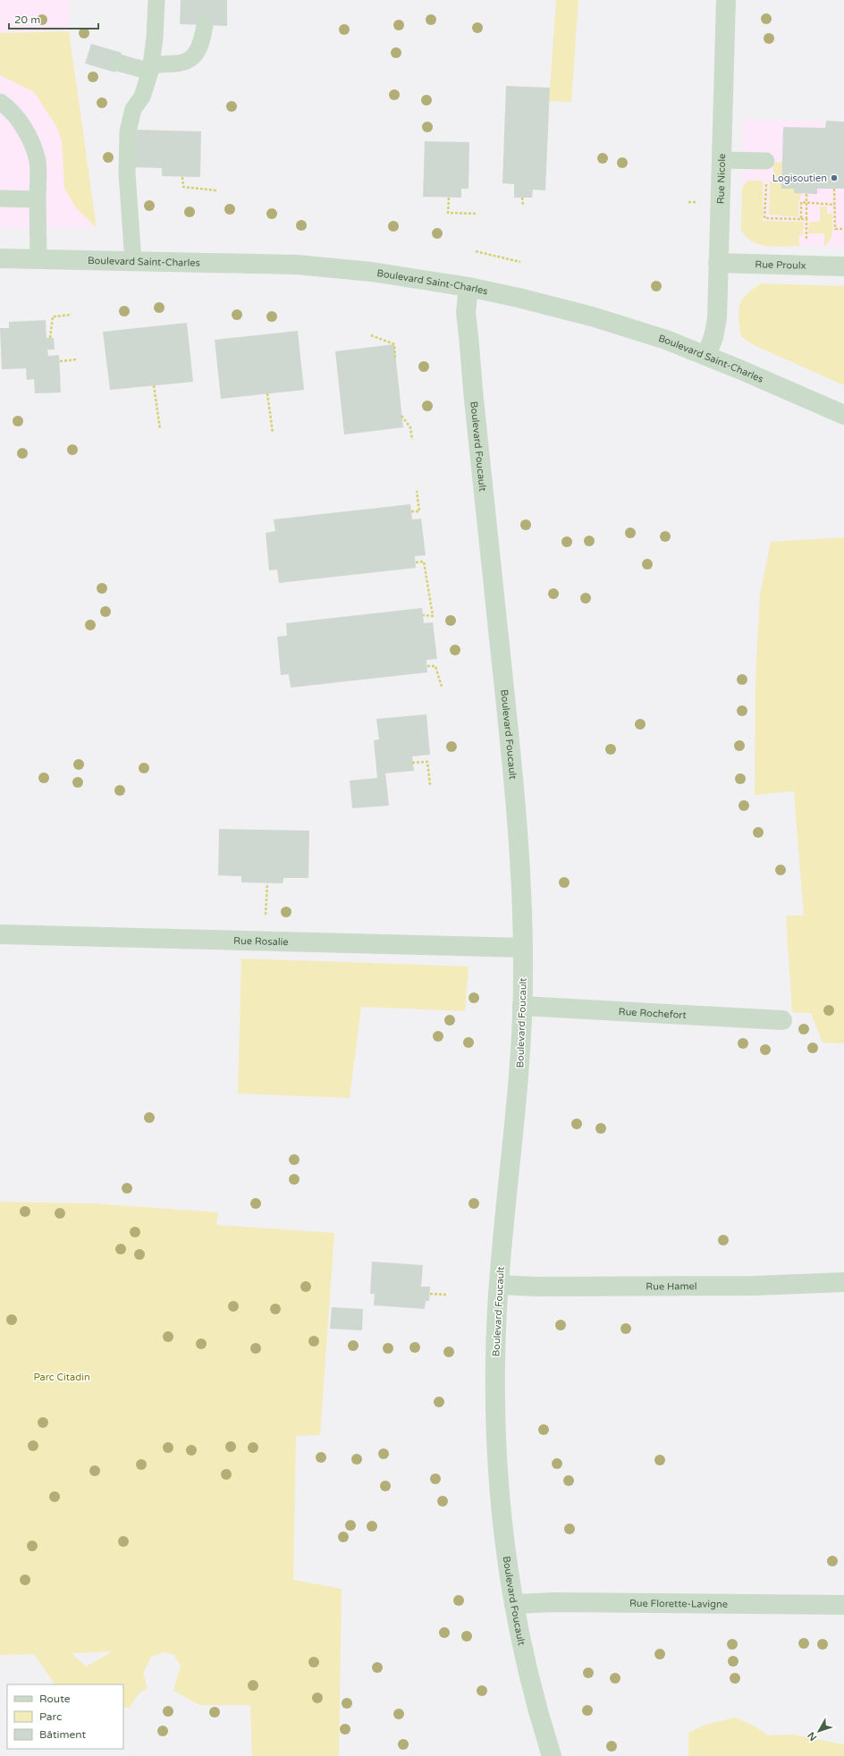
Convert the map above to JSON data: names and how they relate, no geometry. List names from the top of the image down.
{
  "streets": {
    "street": [
      "Rue Nicole",
      "Boulevard Saint-Charles",
      "Rue Proulx",
      "Boulevard Foucault",
      "Rue Rosalie",
      "Rue Rochefort",
      "Rue Hamel",
      "Rue Florette-Lavigne"
    ]
  },
  "crossings": [
    ["Rue Nicole", "Boulevard Saint-Charles"],
    ["Rue Nicole", "Rue Proulx"],
    ["Boulevard Saint-Charles", "Boulevard Foucault"],
    ["Boulevard Foucault", "Rue Rosalie"],
    ["Boulevard Foucault", "Rue Rochefort"],
    ["Boulevard Foucault", "Rue Hamel"],
    ["Boulevard Foucault", "Rue Florette-Lavigne"]
  ],
  "parks": ["Parc Citadin"],
  "places": ["Logisoutien"],
  "legend": ["Route", "Parc", "Bâtiment"],
  "scale_bar": "20 m",
  "north": "bottom left"
}
